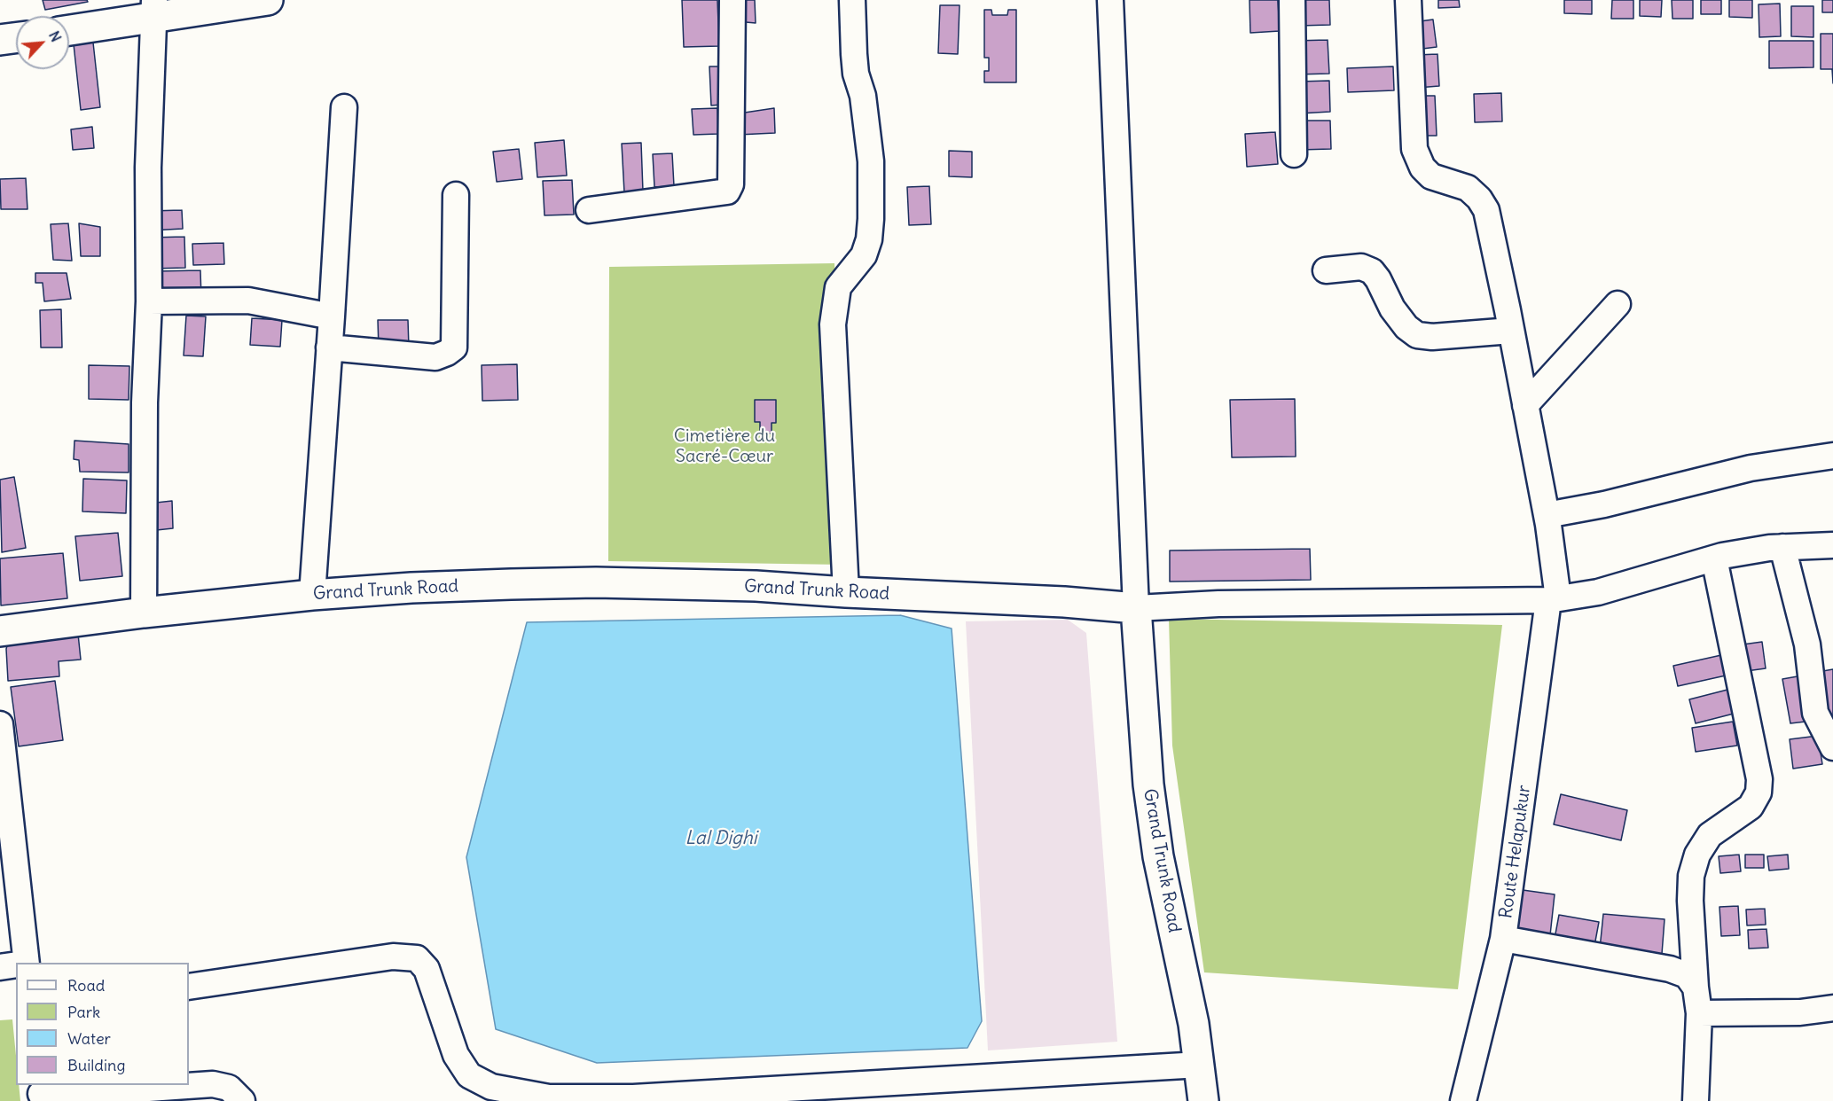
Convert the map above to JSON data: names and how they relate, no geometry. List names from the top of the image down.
{
  "streets": {
    "main road": ["Grand Trunk Road"],
    "street": ["Route Helapukur"]
  },
  "water": ["Lal Dighi"],
  "parks": ["Cimetière du Sacré-Cœur"],
  "legend": [
    "Road",
    "Park",
    "Water",
    "Building"
  ],
  "north": "top right"
}
